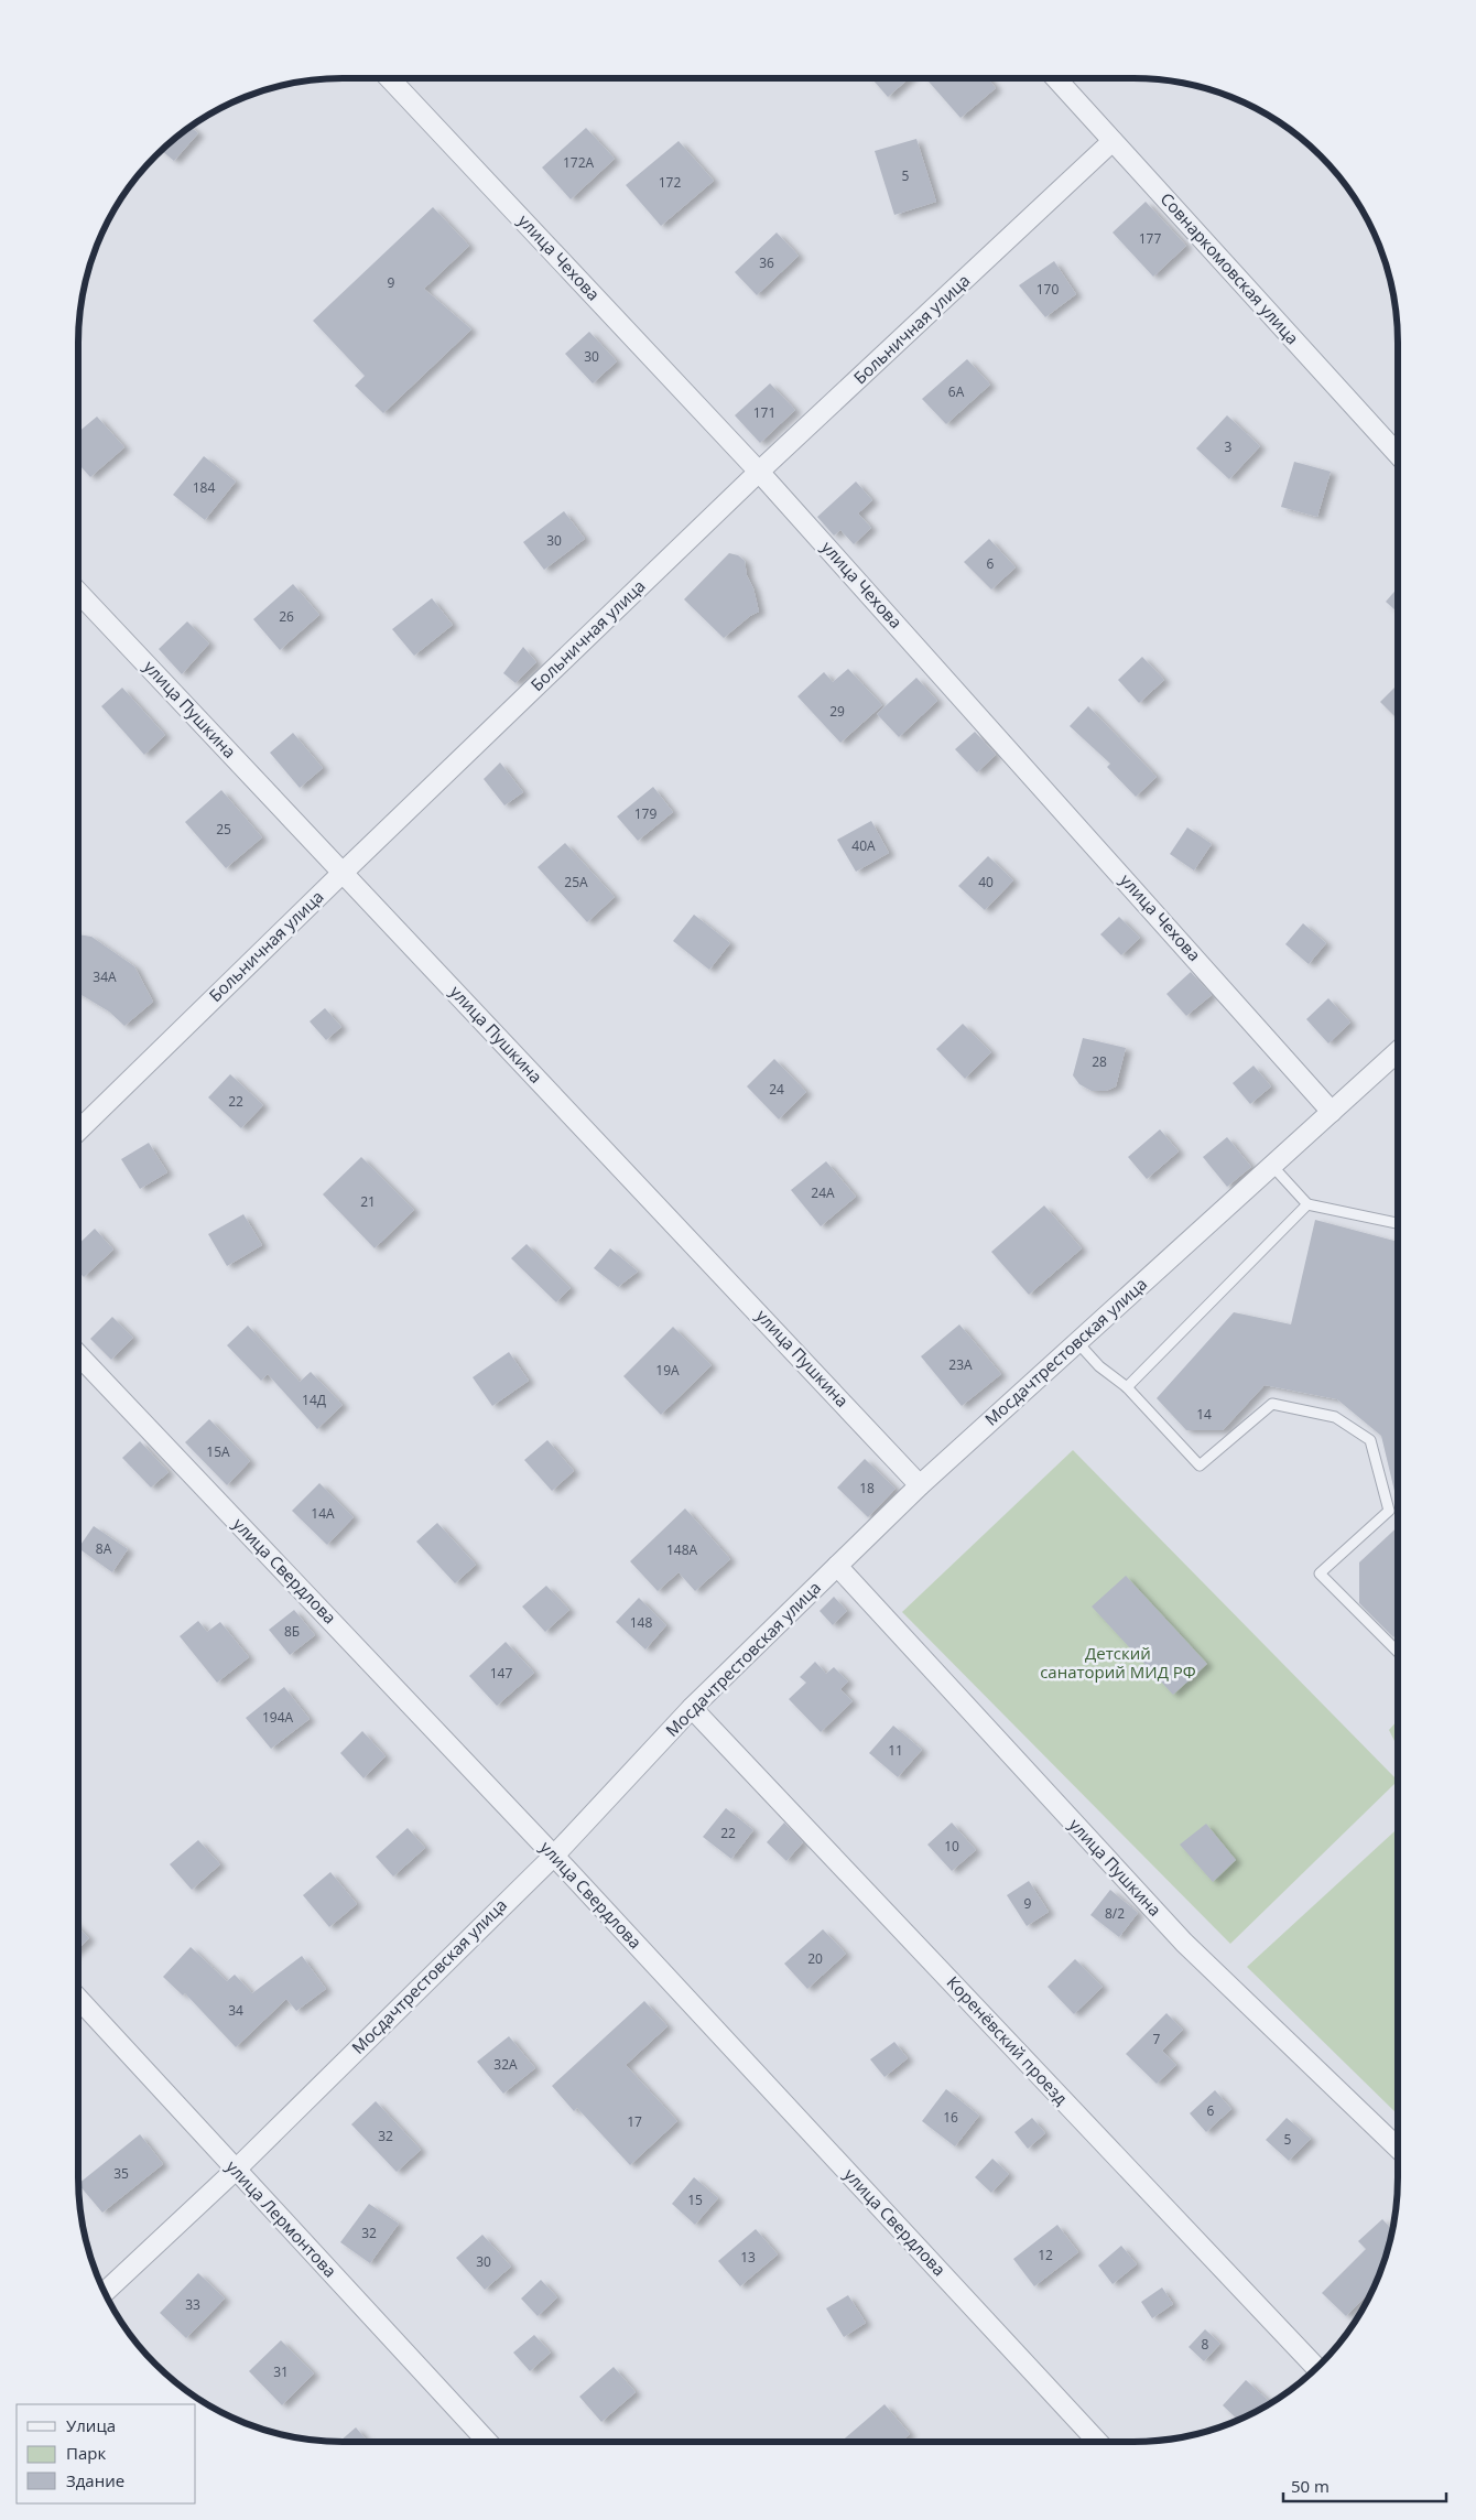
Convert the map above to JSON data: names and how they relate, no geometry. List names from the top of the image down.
{
  "streets": {
    "street": [
      "улица Чехова",
      "Совнаркомовская улица",
      "Больничная улица",
      "улица Пушкина",
      "Мосдачтрестовская улица",
      "улица Свердлова",
      "Коренёвский проезд",
      "улица Лермонтова"
    ]
  },
  "crossings": [
    ["улица Чехова", "Больничная улица"],
    ["улица Чехова", "Мосдачтрестовская улица"],
    ["Совнаркомовская улица", "Больничная улица"],
    ["Больничная улица", "улица Пушкина"],
    ["улица Пушкина", "Мосдачтрестовская улица"],
    ["Мосдачтрестовская улица", "улица Свердлова"],
    ["Мосдачтрестовская улица", "Коренёвский проезд"],
    ["Мосдачтрестовская улица", "улица Лермонтова"]
  ],
  "parks": ["Детский санаторий МИД РФ"],
  "house_numbers": [
    "172А",
    "5",
    "172",
    "177",
    "36",
    "9",
    "170",
    "30",
    "6А",
    "171",
    "3",
    "184",
    "30",
    "6",
    "26",
    "29",
    "179",
    "25",
    "40А",
    "25А",
    "40",
    "34А",
    "28",
    "24",
    "22",
    "24А",
    "21",
    "23А",
    "19А",
    "14Д",
    "14",
    "15А",
    "18",
    "14А",
    "8А",
    "148А",
    "148",
    "8Б",
    "147",
    "194А",
    "11",
    "22",
    "10",
    "9",
    "8/2",
    "20",
    "34",
    "7",
    "32А",
    "6",
    "16",
    "17",
    "32",
    "5",
    "35",
    "15",
    "32",
    "12",
    "13",
    "30",
    "33",
    "8",
    "31"
  ],
  "legend": ["Улица", "Парк", "Здание"],
  "scale_bar": "50 m"
}
